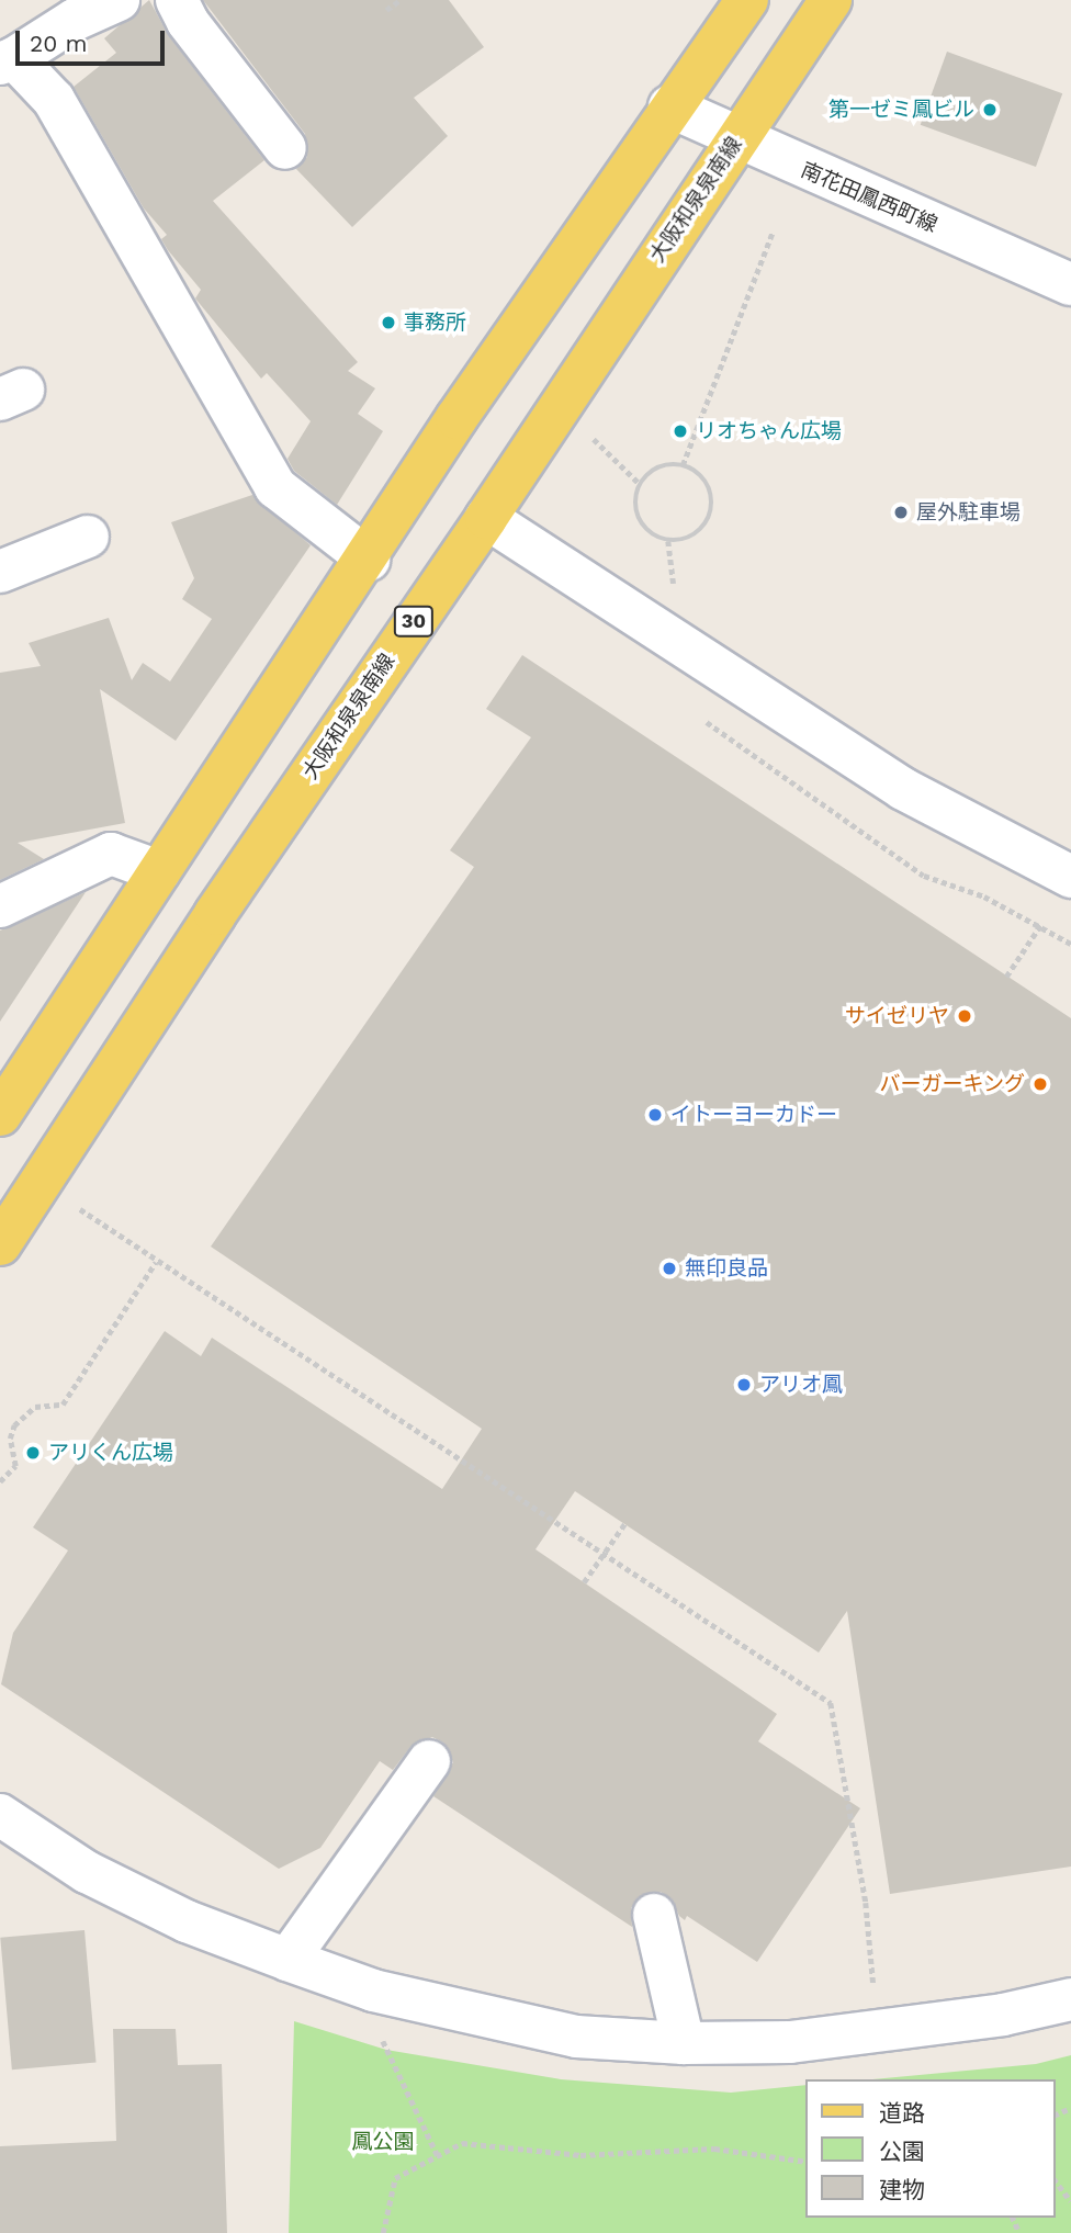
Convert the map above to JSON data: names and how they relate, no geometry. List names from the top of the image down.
{
  "streets": {
    "main road": ["大阪和泉泉南線", "30"],
    "street": ["南花田鳳西町線"]
  },
  "crossings": [
    ["南花田鳳西町線", "大阪和泉泉南線"]
  ],
  "parks": ["鳳公園"],
  "places": [
    "第一ゼミ鳳ビル",
    "事務所",
    "リオちゃん広場",
    "屋外駐車場",
    "サイゼリヤ",
    "バーガーキング",
    "イトーヨーカドー",
    "無印良品",
    "アリオ鳳",
    "アリくん広場"
  ],
  "legend": ["道路", "公園", "建物"],
  "scale_bar": "20 m"
}
